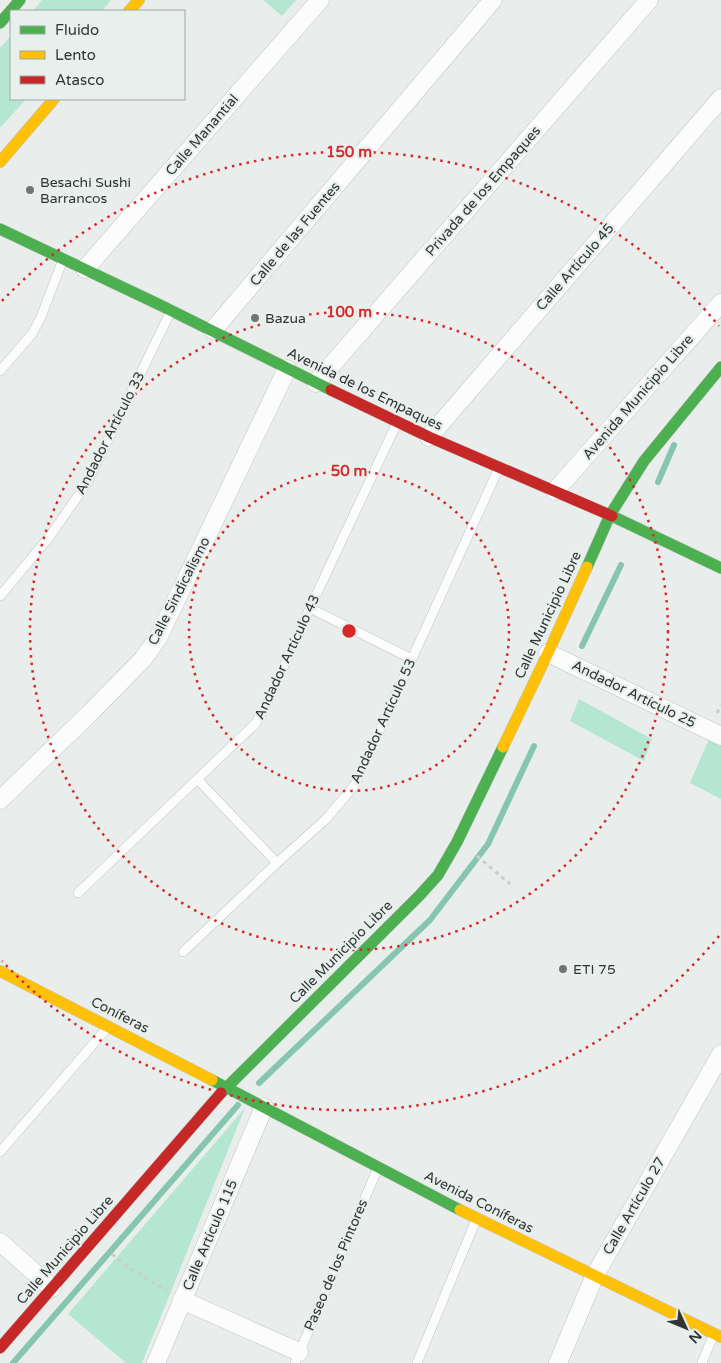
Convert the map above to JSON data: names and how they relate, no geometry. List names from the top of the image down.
{
  "streets": {
    "street": [
      "Calle Manantial",
      "Privada de los Empaques",
      "Calle de las Fuentes",
      "Calle Artículo 45",
      "Avenida de los Empaques",
      "Avenida Municipio Libre",
      "Calle Sindicalismo",
      "Calle Municipio Libre",
      "Andador Artículo 25",
      "Coníferas",
      "Avenida Coníferas",
      "Calle Artículo 27",
      "Calle Artículo 115"
    ],
    "lane": [
      "Andador Artículo 33",
      "Andador Artículo 43",
      "Andador Artículo 53",
      "Paseo de los Pintores"
    ]
  },
  "crossings": [
    ["Calle Manantial", "Avenida de los Empaques"],
    ["Privada de los Empaques", "Avenida de los Empaques"],
    ["Calle de las Fuentes", "Avenida de los Empaques"],
    ["Calle Artículo 45", "Avenida de los Empaques"],
    ["Avenida de los Empaques", "Avenida Municipio Libre"],
    ["Avenida de los Empaques", "Andador Artículo 33"],
    ["Avenida de los Empaques", "Calle Sindicalismo"],
    ["Avenida de los Empaques", "Calle Municipio Libre"],
    ["Avenida de los Empaques", "Andador Artículo 43"],
    ["Avenida de los Empaques", "Andador Artículo 53"],
    ["Calle Municipio Libre", "Andador Artículo 25"],
    ["Calle Municipio Libre", "Coníferas"],
    ["Calle Municipio Libre", "Avenida Coníferas"],
    ["Coníferas", "Avenida Coníferas"],
    ["Avenida Coníferas", "Calle Artículo 27"],
    ["Avenida Coníferas", "Calle Artículo 115"],
    ["Avenida Coníferas", "Paseo de los Pintores"]
  ],
  "places": ["Besachi Sushi Barrancos", "Bazua", "ETI 75"],
  "legend": ["Fluido", "Lento", "Atasco"],
  "north": "bottom right",
  "rings": ["150 m", "100 m", "50 m"]
}
